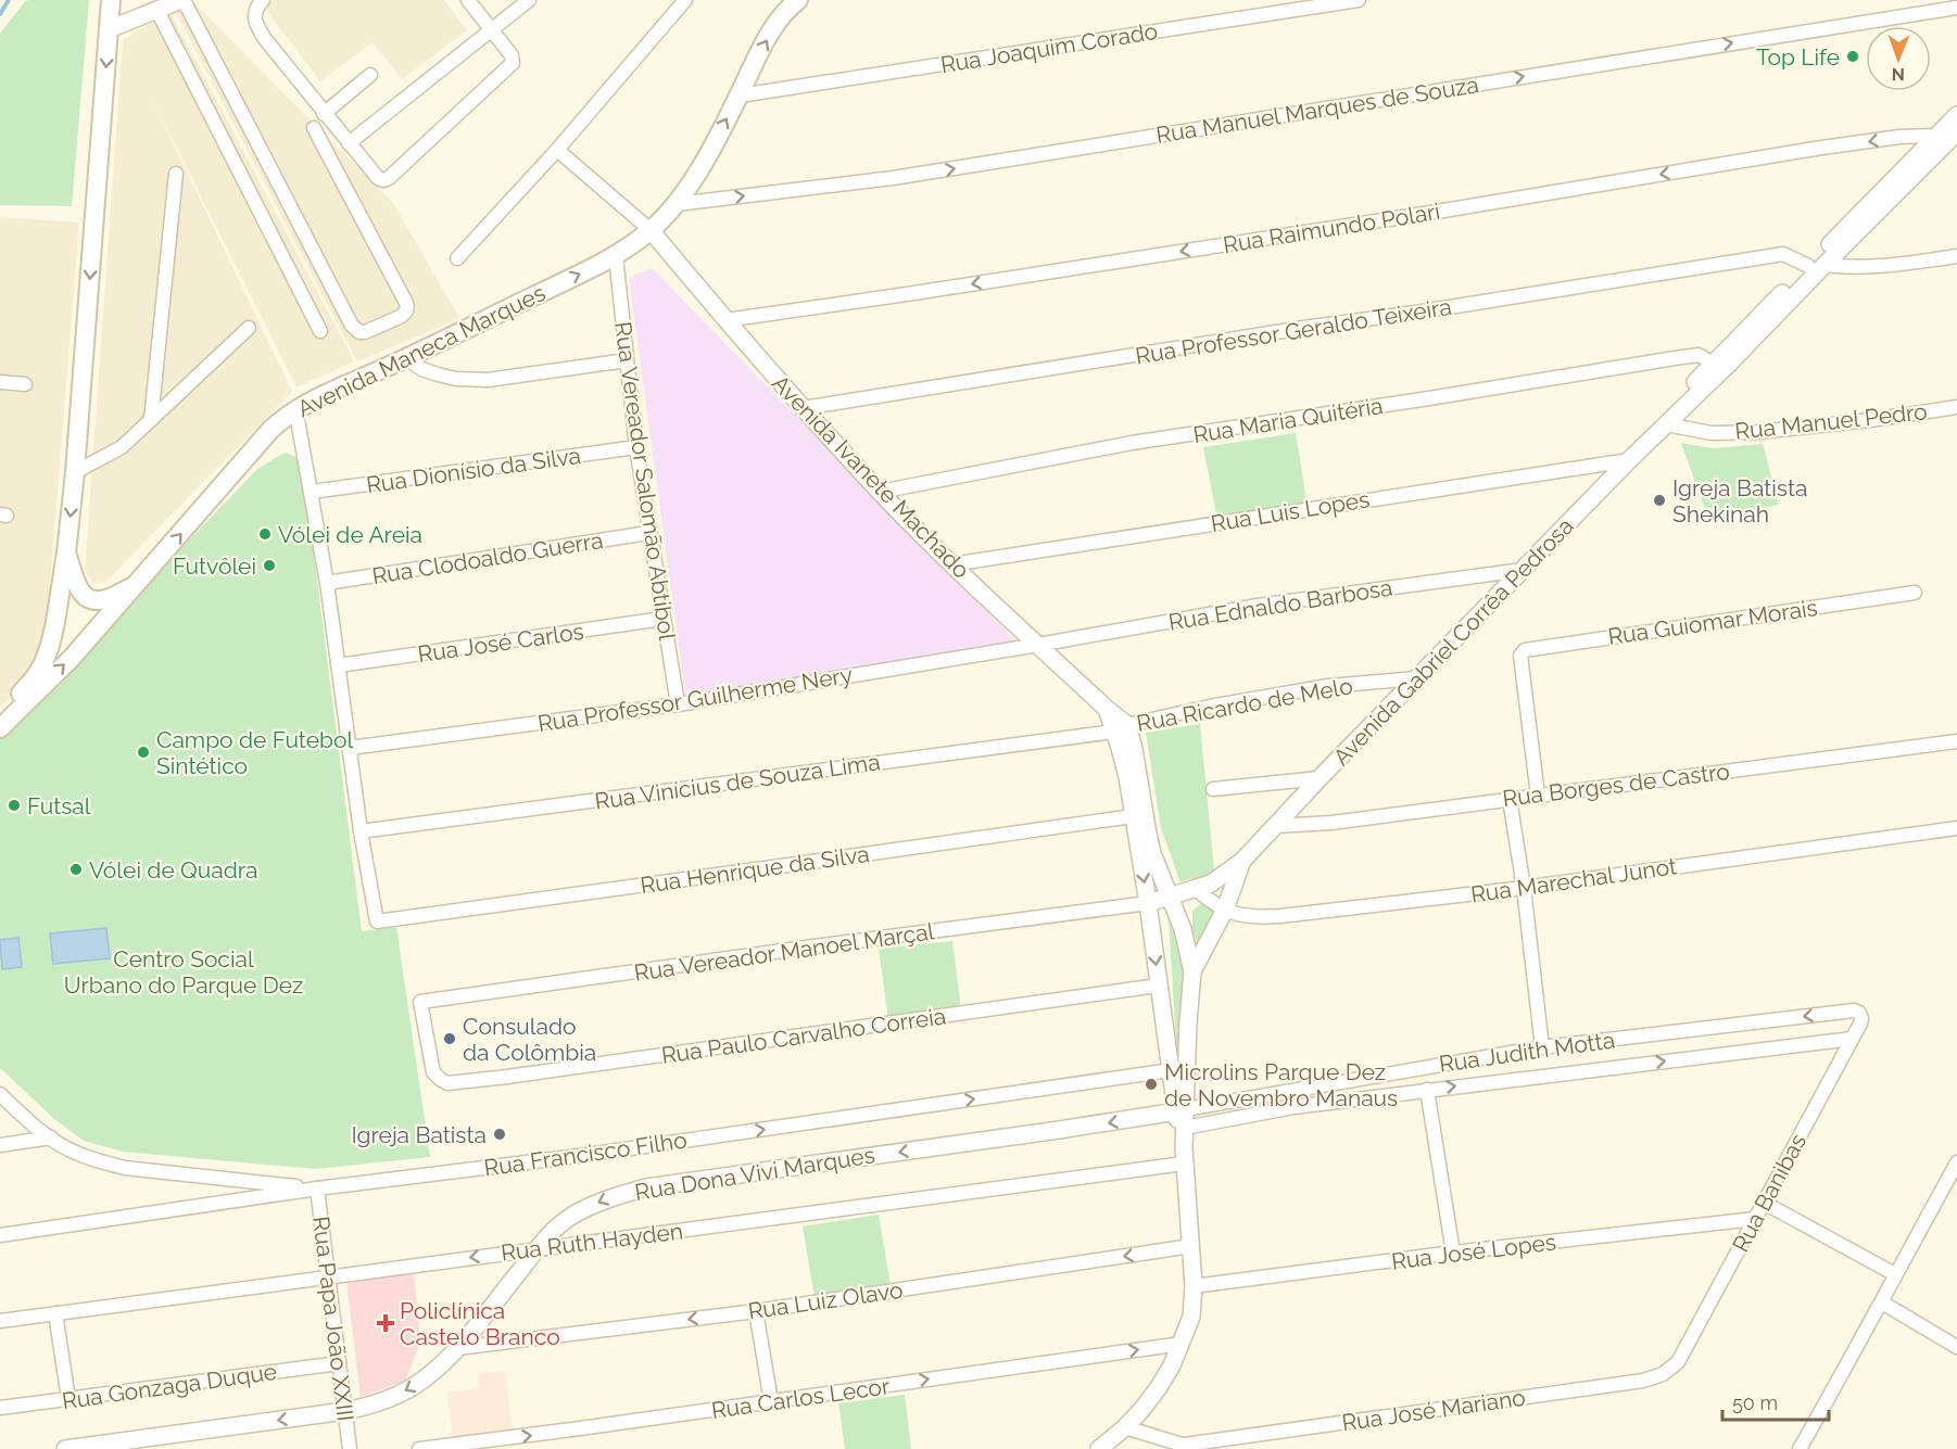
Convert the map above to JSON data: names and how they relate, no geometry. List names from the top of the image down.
{
  "streets": {
    "main road": ["Avenida Maneca Marques"],
    "street": [
      "Rua Joaquim Corado",
      "Rua Manuel Marques de Souza",
      "Rua Raimundo Polari",
      "Rua Professor Geraldo Teixeira",
      "Rua Maria Quitéria",
      "Rua Manuel Pedro",
      "Rua Dionísio da Silva",
      "Avenida Ivanete Machado",
      "Rua Vereador Salomão Abtibol",
      "Rua Luis Lopes",
      "Rua Clodoaldo Guerra",
      "Rua Ednaldo Barbosa",
      "Rua Guiomar Morais",
      "Avenida Gabriel Corrêa Pedrosa",
      "Rua José Carlos",
      "Rua Professor Guilherme Nery",
      "Rua Ricardo de Melo",
      "Rua Vinícius de Souza Lima",
      "Rua Borges de Castro",
      "Rua Henrique da Silva",
      "Rua Marechal Junot",
      "Rua Vereador Manoel Marçal",
      "Rua Paulo Carvalho Correia",
      "Rua Judith Motta",
      "Rua Francisco Filho",
      "Rua Dona Vivi Marques",
      "Rua Banibas",
      "Rua Ruth Hayden",
      "Rua José Lopes",
      "Rua Luiz Olavo",
      "Rua Papa João XXIII",
      "Rua Gonzaga Duque",
      "Rua Carlos Lecor",
      "Rua José Mariano"
    ]
  },
  "crossings": [
    ["Rua Joaquim Corado", "Avenida Maneca Marques"],
    ["Rua Manuel Marques de Souza", "Avenida Maneca Marques"],
    ["Rua Raimundo Polari", "Avenida Ivanete Machado"],
    ["Rua Raimundo Polari", "Avenida Gabriel Corrêa Pedrosa"],
    ["Rua Professor Geraldo Teixeira", "Avenida Ivanete Machado"],
    ["Rua Professor Geraldo Teixeira", "Avenida Gabriel Corrêa Pedrosa"],
    ["Avenida Maneca Marques", "Avenida Ivanete Machado"],
    ["Avenida Maneca Marques", "Rua Vereador Salomão Abtibol"],
    ["Rua Maria Quitéria", "Avenida Ivanete Machado"],
    ["Rua Maria Quitéria", "Avenida Gabriel Corrêa Pedrosa"],
    ["Rua Manuel Pedro", "Avenida Gabriel Corrêa Pedrosa"],
    ["Rua Dionísio da Silva", "Rua Vereador Salomão Abtibol"],
    ["Avenida Ivanete Machado", "Rua Luis Lopes"],
    ["Avenida Ivanete Machado", "Rua Ednaldo Barbosa"],
    ["Avenida Ivanete Machado", "Avenida Gabriel Corrêa Pedrosa"],
    ["Avenida Ivanete Machado", "Rua Professor Guilherme Nery"],
    ["Avenida Ivanete Machado", "Rua Ricardo de Melo"],
    ["Avenida Ivanete Machado", "Rua Vinícius de Souza Lima"],
    ["Avenida Ivanete Machado", "Rua Henrique da Silva"],
    ["Avenida Ivanete Machado", "Rua Vereador Manoel Marçal"],
    ["Avenida Ivanete Machado", "Rua Paulo Carvalho Correia"],
    ["Avenida Ivanete Machado", "Rua Judith Motta"],
    ["Avenida Ivanete Machado", "Rua Francisco Filho"],
    ["Avenida Ivanete Machado", "Rua Dona Vivi Marques"],
    ["Avenida Ivanete Machado", "Rua Ruth Hayden"],
    ["Avenida Ivanete Machado", "Rua José Lopes"],
    ["Avenida Ivanete Machado", "Rua Luiz Olavo"],
    ["Avenida Ivanete Machado", "Rua Carlos Lecor"],
    ["Rua Vereador Salomão Abtibol", "Rua Clodoaldo Guerra"],
    ["Rua Vereador Salomão Abtibol", "Rua José Carlos"],
    ["Rua Vereador Salomão Abtibol", "Rua Professor Guilherme Nery"],
    ["Rua Luis Lopes", "Avenida Gabriel Corrêa Pedrosa"],
    ["Rua Ednaldo Barbosa", "Avenida Gabriel Corrêa Pedrosa"],
    ["Rua Ednaldo Barbosa", "Rua Professor Guilherme Nery"],
    ["Rua Guiomar Morais", "Rua Borges de Castro"],
    ["Avenida Gabriel Corrêa Pedrosa", "Rua Ricardo de Melo"],
    ["Avenida Gabriel Corrêa Pedrosa", "Rua Borges de Castro"],
    ["Avenida Gabriel Corrêa Pedrosa", "Rua Marechal Junot"],
    ["Avenida Gabriel Corrêa Pedrosa", "Rua Vereador Manoel Marçal"],
    ["Rua Ricardo de Melo", "Rua Vinícius de Souza Lima"],
    ["Rua Vinícius de Souza Lima", "Rua Henrique da Silva"],
    ["Rua Vereador Manoel Marçal", "Rua Paulo Carvalho Correia"],
    ["Rua Judith Motta", "Rua Dona Vivi Marques"],
    ["Rua Judith Motta", "Rua Banibas"],
    ["Rua Francisco Filho", "Rua Papa João XXIII"],
    ["Rua Dona Vivi Marques", "Rua Ruth Hayden"],
    ["Rua Dona Vivi Marques", "Rua Luiz Olavo"],
    ["Rua Dona Vivi Marques", "Rua Papa João XXIII"],
    ["Rua Banibas", "Rua José Lopes"],
    ["Rua Banibas", "Rua José Mariano"],
    ["Rua Ruth Hayden", "Rua Papa João XXIII"],
    ["Rua Papa João XXIII", "Rua Gonzaga Duque"]
  ],
  "one_way": [
    "Rua Manuel Marques de Souza",
    "Rua Raimundo Polari",
    "Avenida Maneca Marques",
    "Rua Francisco Filho",
    "Rua Dona Vivi Marques",
    "Rua Luiz Olavo",
    "Rua Carlos Lecor"
  ],
  "parks": ["Centro Social Urbano do Parque Dez"],
  "places": {
    "other": [
      "Top Life",
      "Igreja Batista Shekinah",
      "Vólei de Areia",
      "Futvôlei",
      "Campo de Futebol Sintético",
      "Futsal",
      "Vólei de Quadra",
      "Consulado da Colômbia",
      "Microlins Parque Dez de Novembro Manaus",
      "Igreja Batista"
    ],
    "health": ["Policlínica Castelo Branco"]
  },
  "scale_bar": "50 m",
  "north": "bottom"
}
